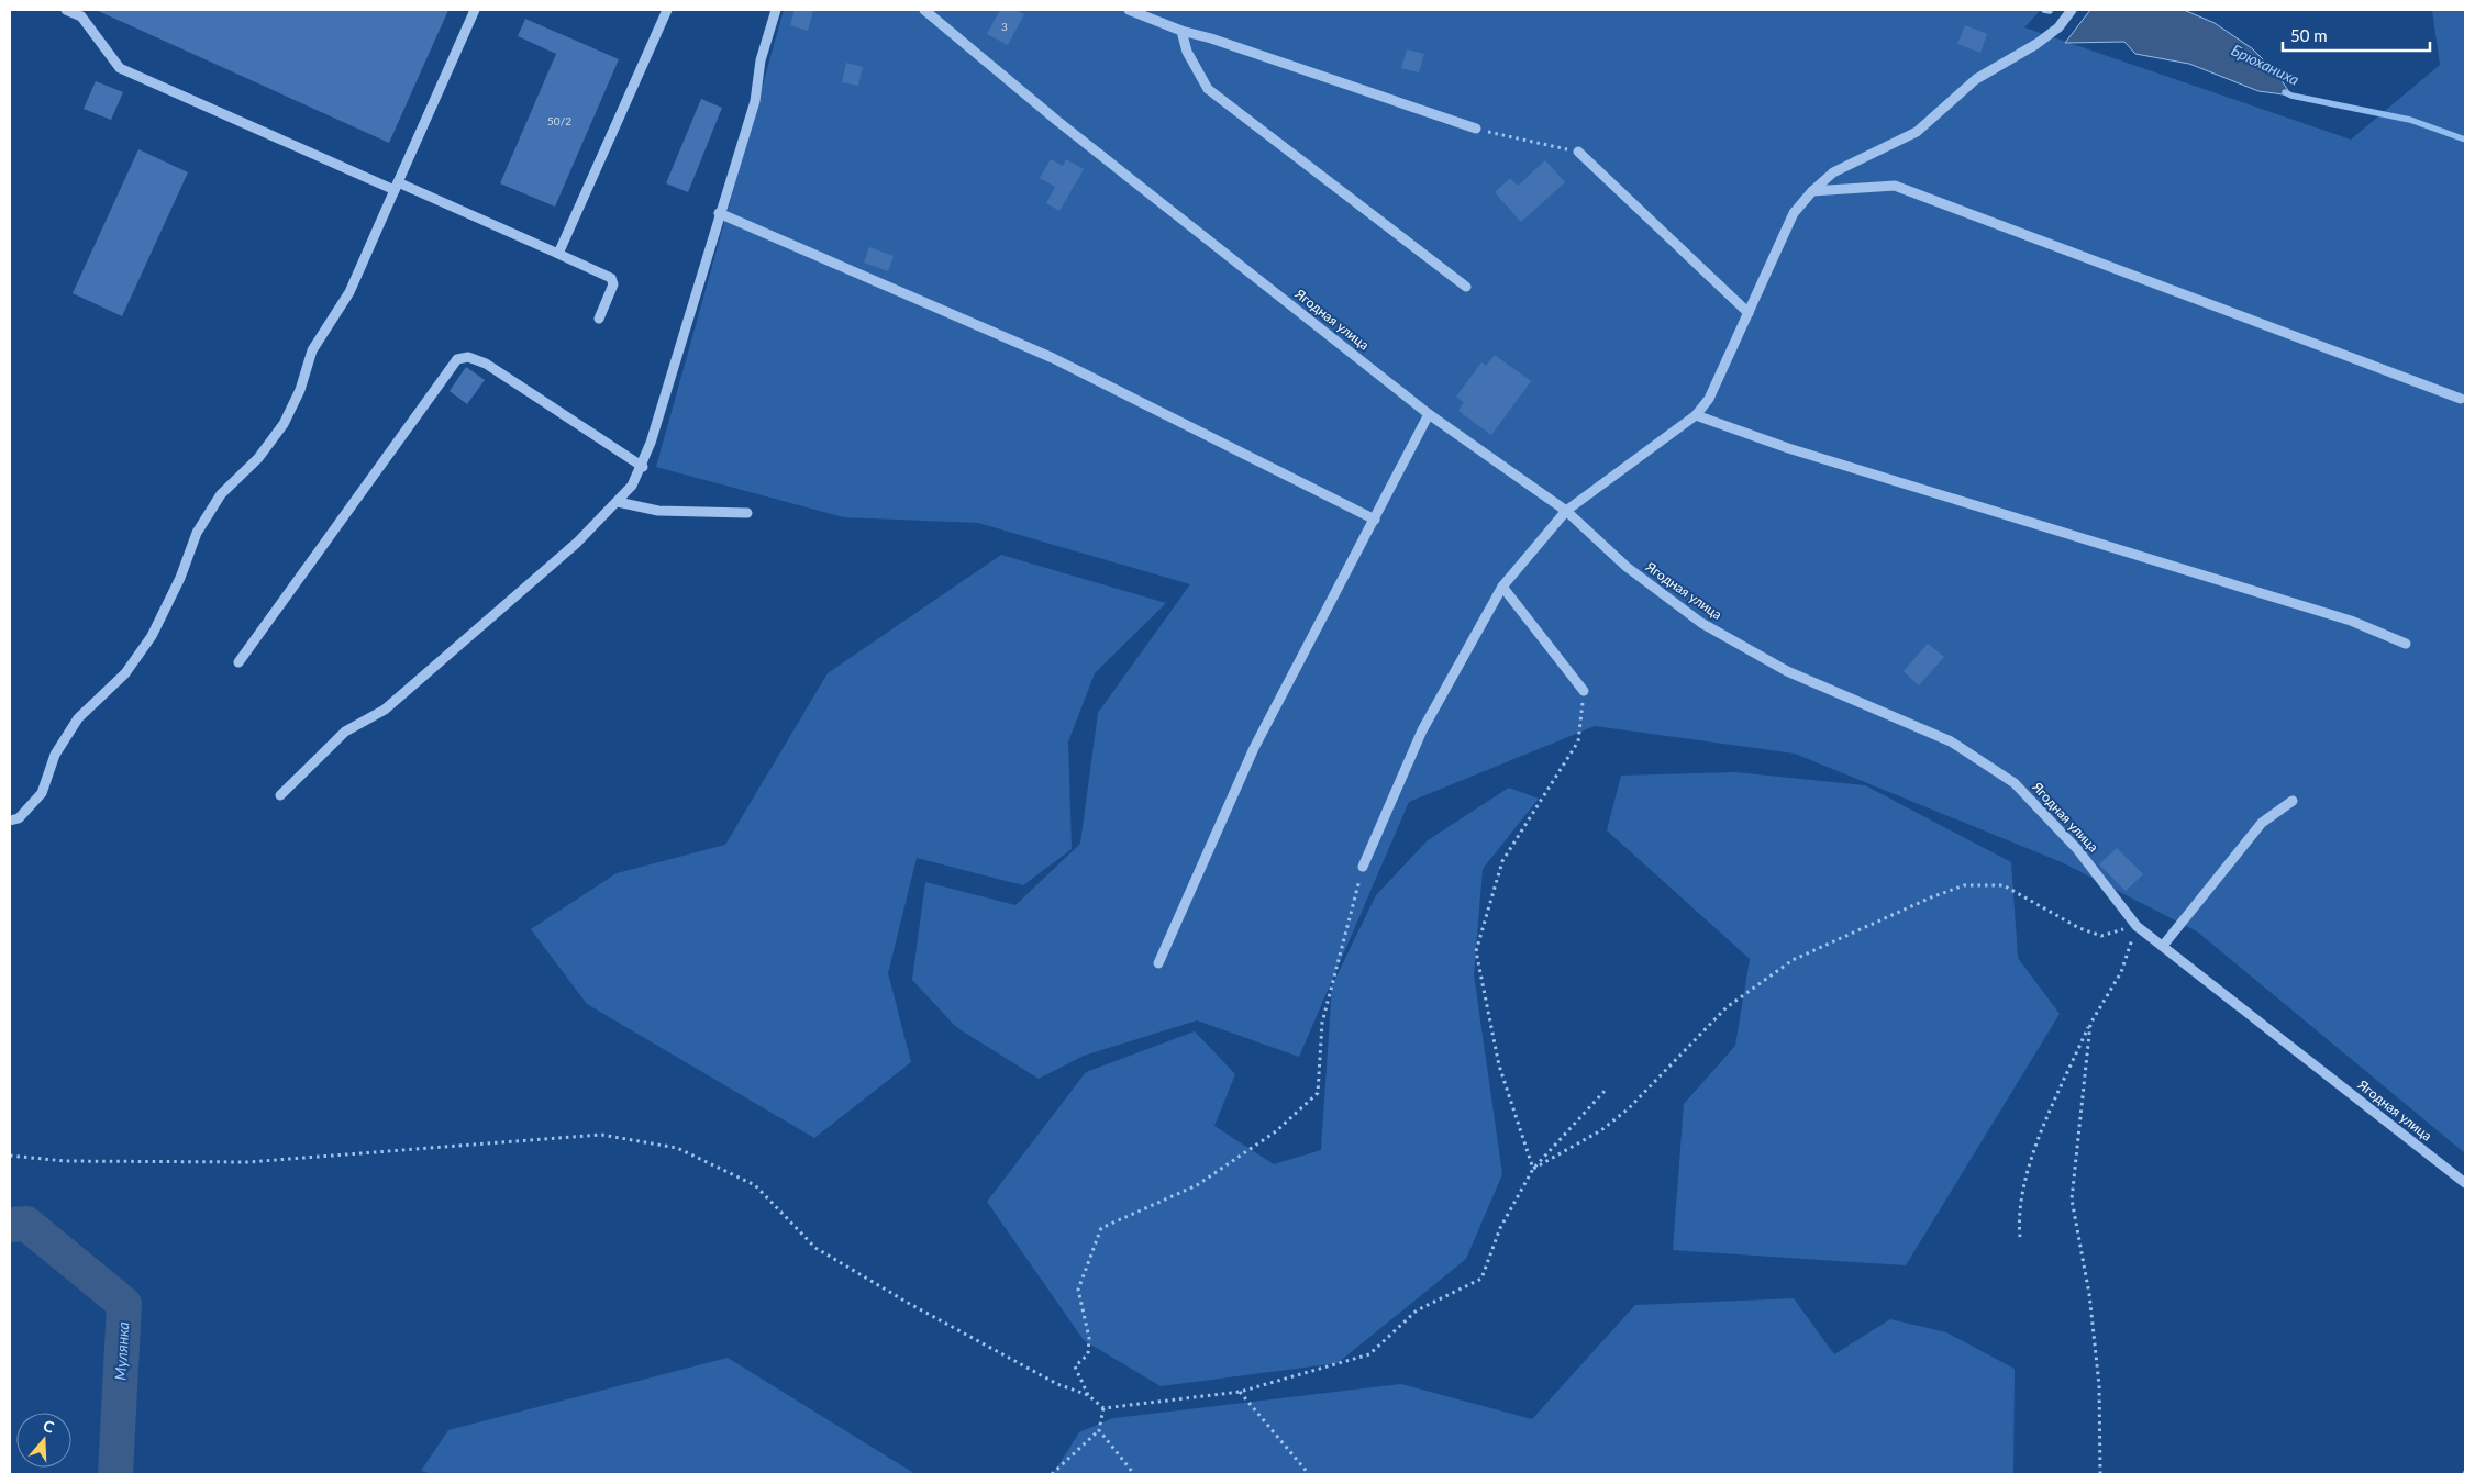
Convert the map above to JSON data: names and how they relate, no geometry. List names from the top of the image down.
{
  "streets": {
    "street": ["Ягодная улица"]
  },
  "water": ["Брюханиха", "Мулянка"],
  "house_numbers": ["3", "50/2"],
  "scale_bar": "50 m",
  "north": "top"
}
